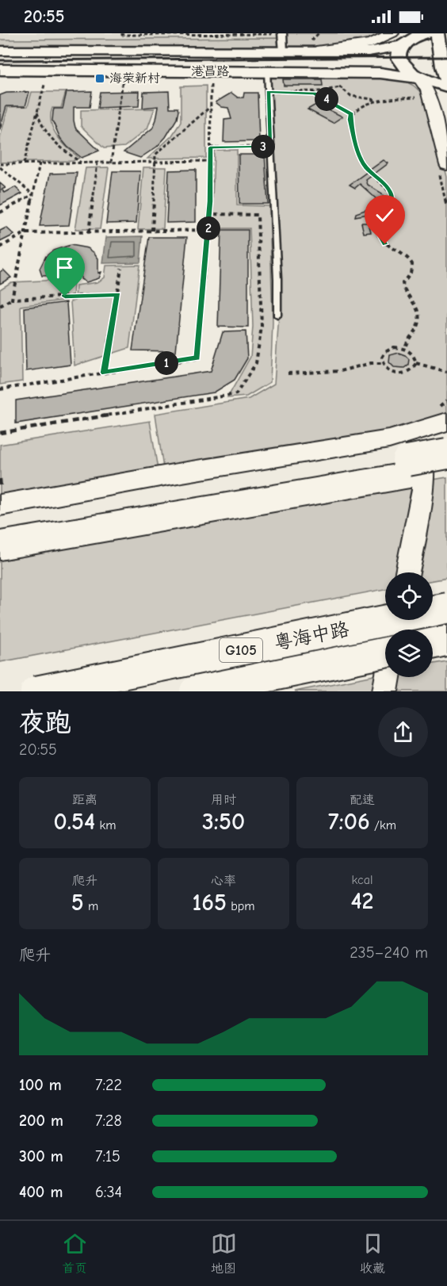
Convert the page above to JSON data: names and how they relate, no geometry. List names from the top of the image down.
{
  "streets": {
    "highway": ["粤海中路", "G105"],
    "main road": ["港昌路"]
  },
  "places": {
    "transit": ["海荣新村"]
  },
  "page": {
    "status": "20:55",
    "pins": [
      "4",
      "3",
      "2",
      "1"
    ],
    "heading": ["夜跑", "20:55"],
    "stats": [
      ["距离", "0.54 km"],
      ["用时", "3:50"],
      ["配速", "7:06 /km"],
      ["爬升", "5 m"],
      ["心率", "165 bpm"],
      ["kcal", "42"]
    ],
    "chart": ["爬升", "235–240 m"],
    "list": [
      {
        "name": "100 m",
        "note": "7:22"
      },
      {
        "name": "200 m",
        "note": "7:28"
      },
      {
        "name": "300 m",
        "note": "7:15"
      },
      {
        "name": "400 m",
        "note": "6:34"
      }
    ],
    "tabs": ["首页", "地图", "收藏"]
  }
}
